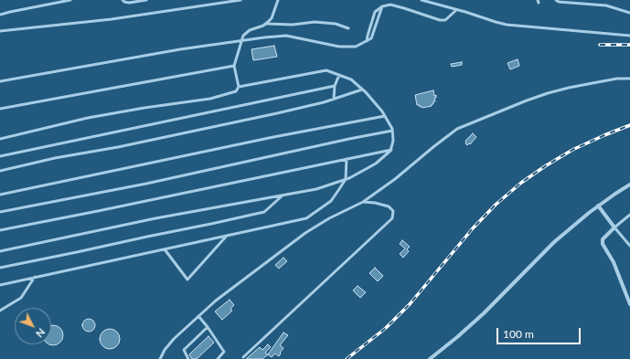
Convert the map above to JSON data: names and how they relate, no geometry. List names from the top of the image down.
{
  "scale_bar": "100 m",
  "north": "bottom right"
}
